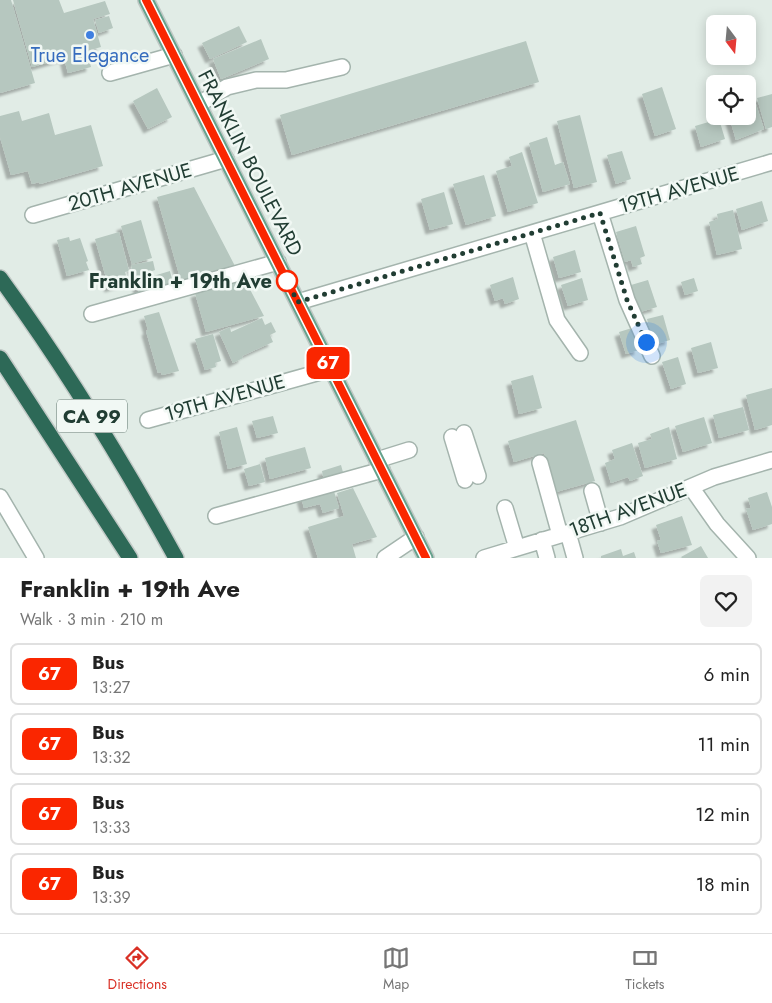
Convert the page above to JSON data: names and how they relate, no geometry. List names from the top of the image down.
{
  "streets": {
    "highway": ["CA 99"],
    "main road": ["FRANKLIN BOULEVARD"],
    "street": ["20TH AVENUE", "19TH AVENUE", "18TH AVENUE"]
  },
  "crossings": [
    ["FRANKLIN BOULEVARD", "20TH AVENUE"],
    ["FRANKLIN BOULEVARD", "19TH AVENUE"]
  ],
  "places": ["True Elegance", "Franklin + 19th Ave"],
  "lines": ["bus line 67"],
  "north": "bottom",
  "page": {
    "on_map": "67",
    "heading": ["Franklin + 19th Ave", "Walk · 3 min · 210 m"],
    "list": [
      {
        "mark": "67",
        "name": "Bus",
        "note": "13:27",
        "value": "6 min"
      },
      {
        "mark": "67",
        "name": "Bus",
        "note": "13:32",
        "value": "11 min"
      },
      {
        "mark": "67",
        "name": "Bus",
        "note": "13:33",
        "value": "12 min"
      },
      {
        "mark": "67",
        "name": "Bus",
        "note": "13:39",
        "value": "18 min"
      }
    ],
    "tabs": ["Directions", "Map", "Tickets"]
  }
}
